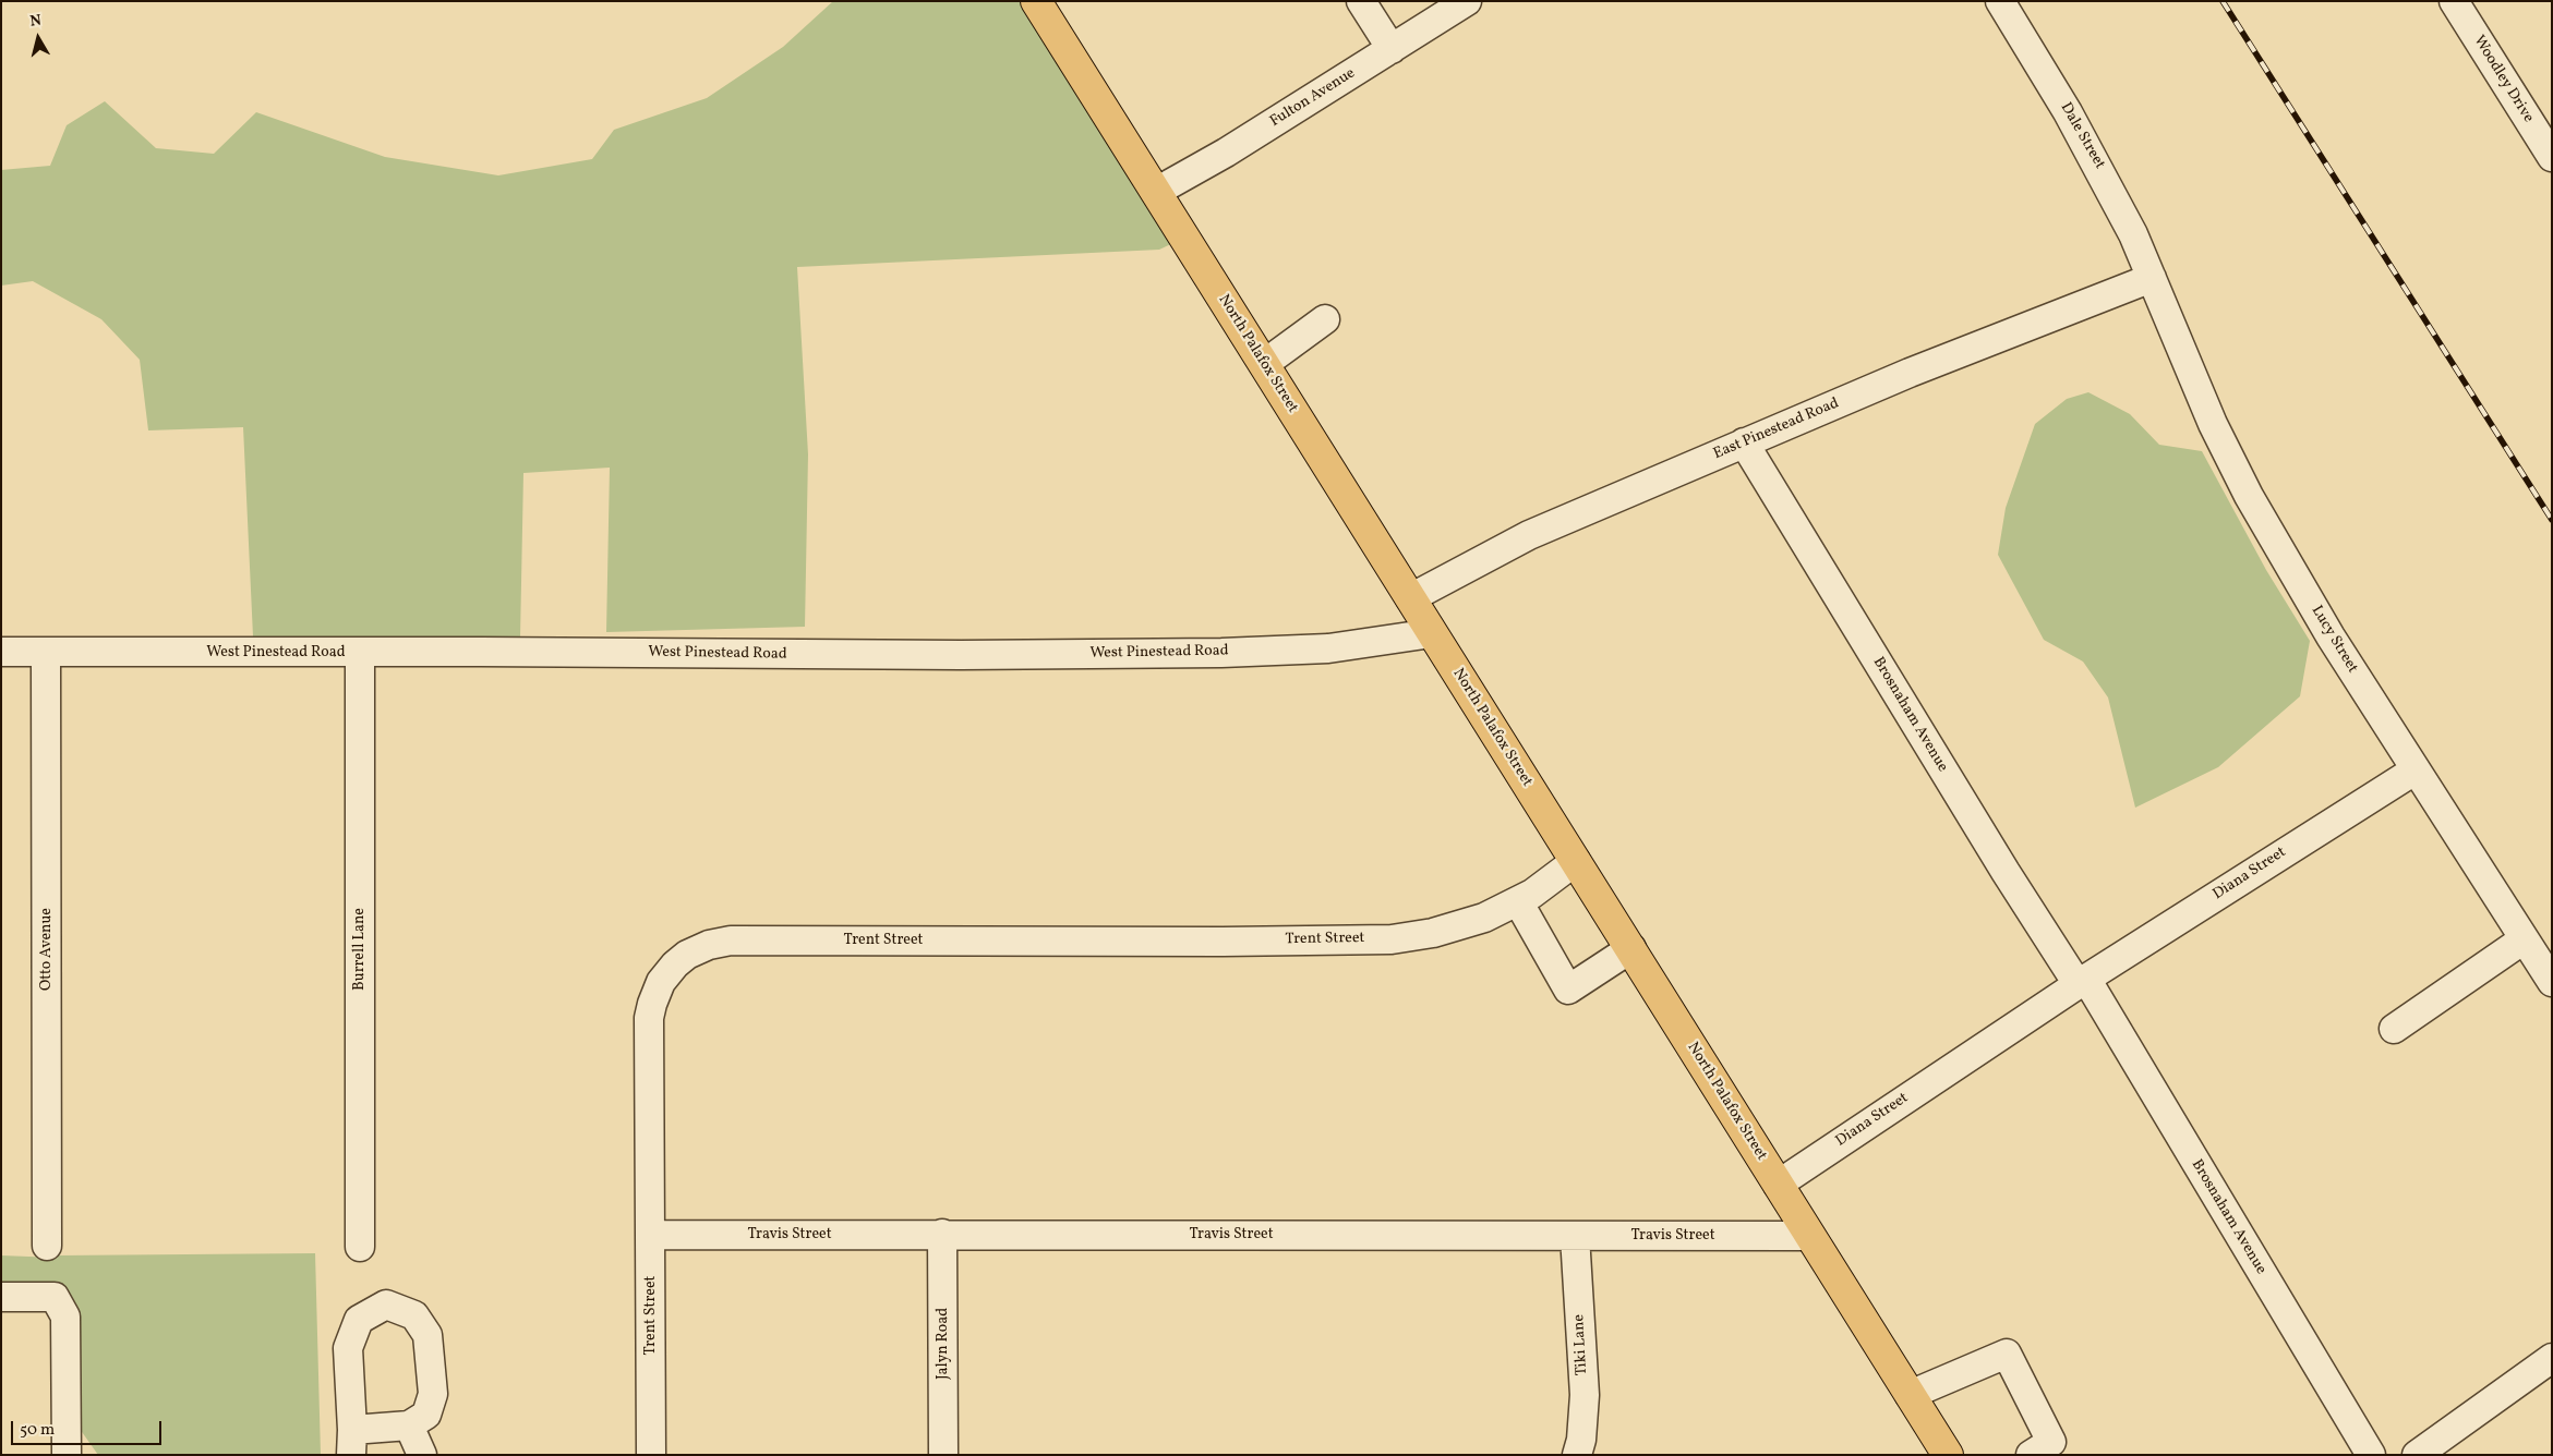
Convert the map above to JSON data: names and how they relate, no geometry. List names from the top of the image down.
{
  "streets": {
    "main road": ["North Palafox Street"],
    "street": [
      "Woodley Drive",
      "Fulton Avenue",
      "Dale Street",
      "East Pinestead Road",
      "Lucy Street",
      "West Pinestead Road",
      "Brosnaham Avenue",
      "Diana Street",
      "Trent Street",
      "Otto Avenue",
      "Burrell Lane",
      "Travis Street",
      "Jalyn Road",
      "Tiki Lane"
    ]
  },
  "crossings": [
    ["Fulton Avenue", "North Palafox Street"],
    ["Dale Street", "East Pinestead Road"],
    ["Dale Street", "Lucy Street"],
    ["North Palafox Street", "East Pinestead Road"],
    ["North Palafox Street", "West Pinestead Road"],
    ["North Palafox Street", "Diana Street"],
    ["North Palafox Street", "Trent Street"],
    ["North Palafox Street", "Travis Street"],
    ["East Pinestead Road", "Lucy Street"],
    ["East Pinestead Road", "Brosnaham Avenue"],
    ["Lucy Street", "Diana Street"],
    ["West Pinestead Road", "Otto Avenue"],
    ["West Pinestead Road", "Burrell Lane"],
    ["Brosnaham Avenue", "Diana Street"],
    ["Trent Street", "Travis Street"],
    ["Travis Street", "Jalyn Road"],
    ["Travis Street", "Tiki Lane"]
  ],
  "scale_bar": "50 m",
  "north": "top"
}
